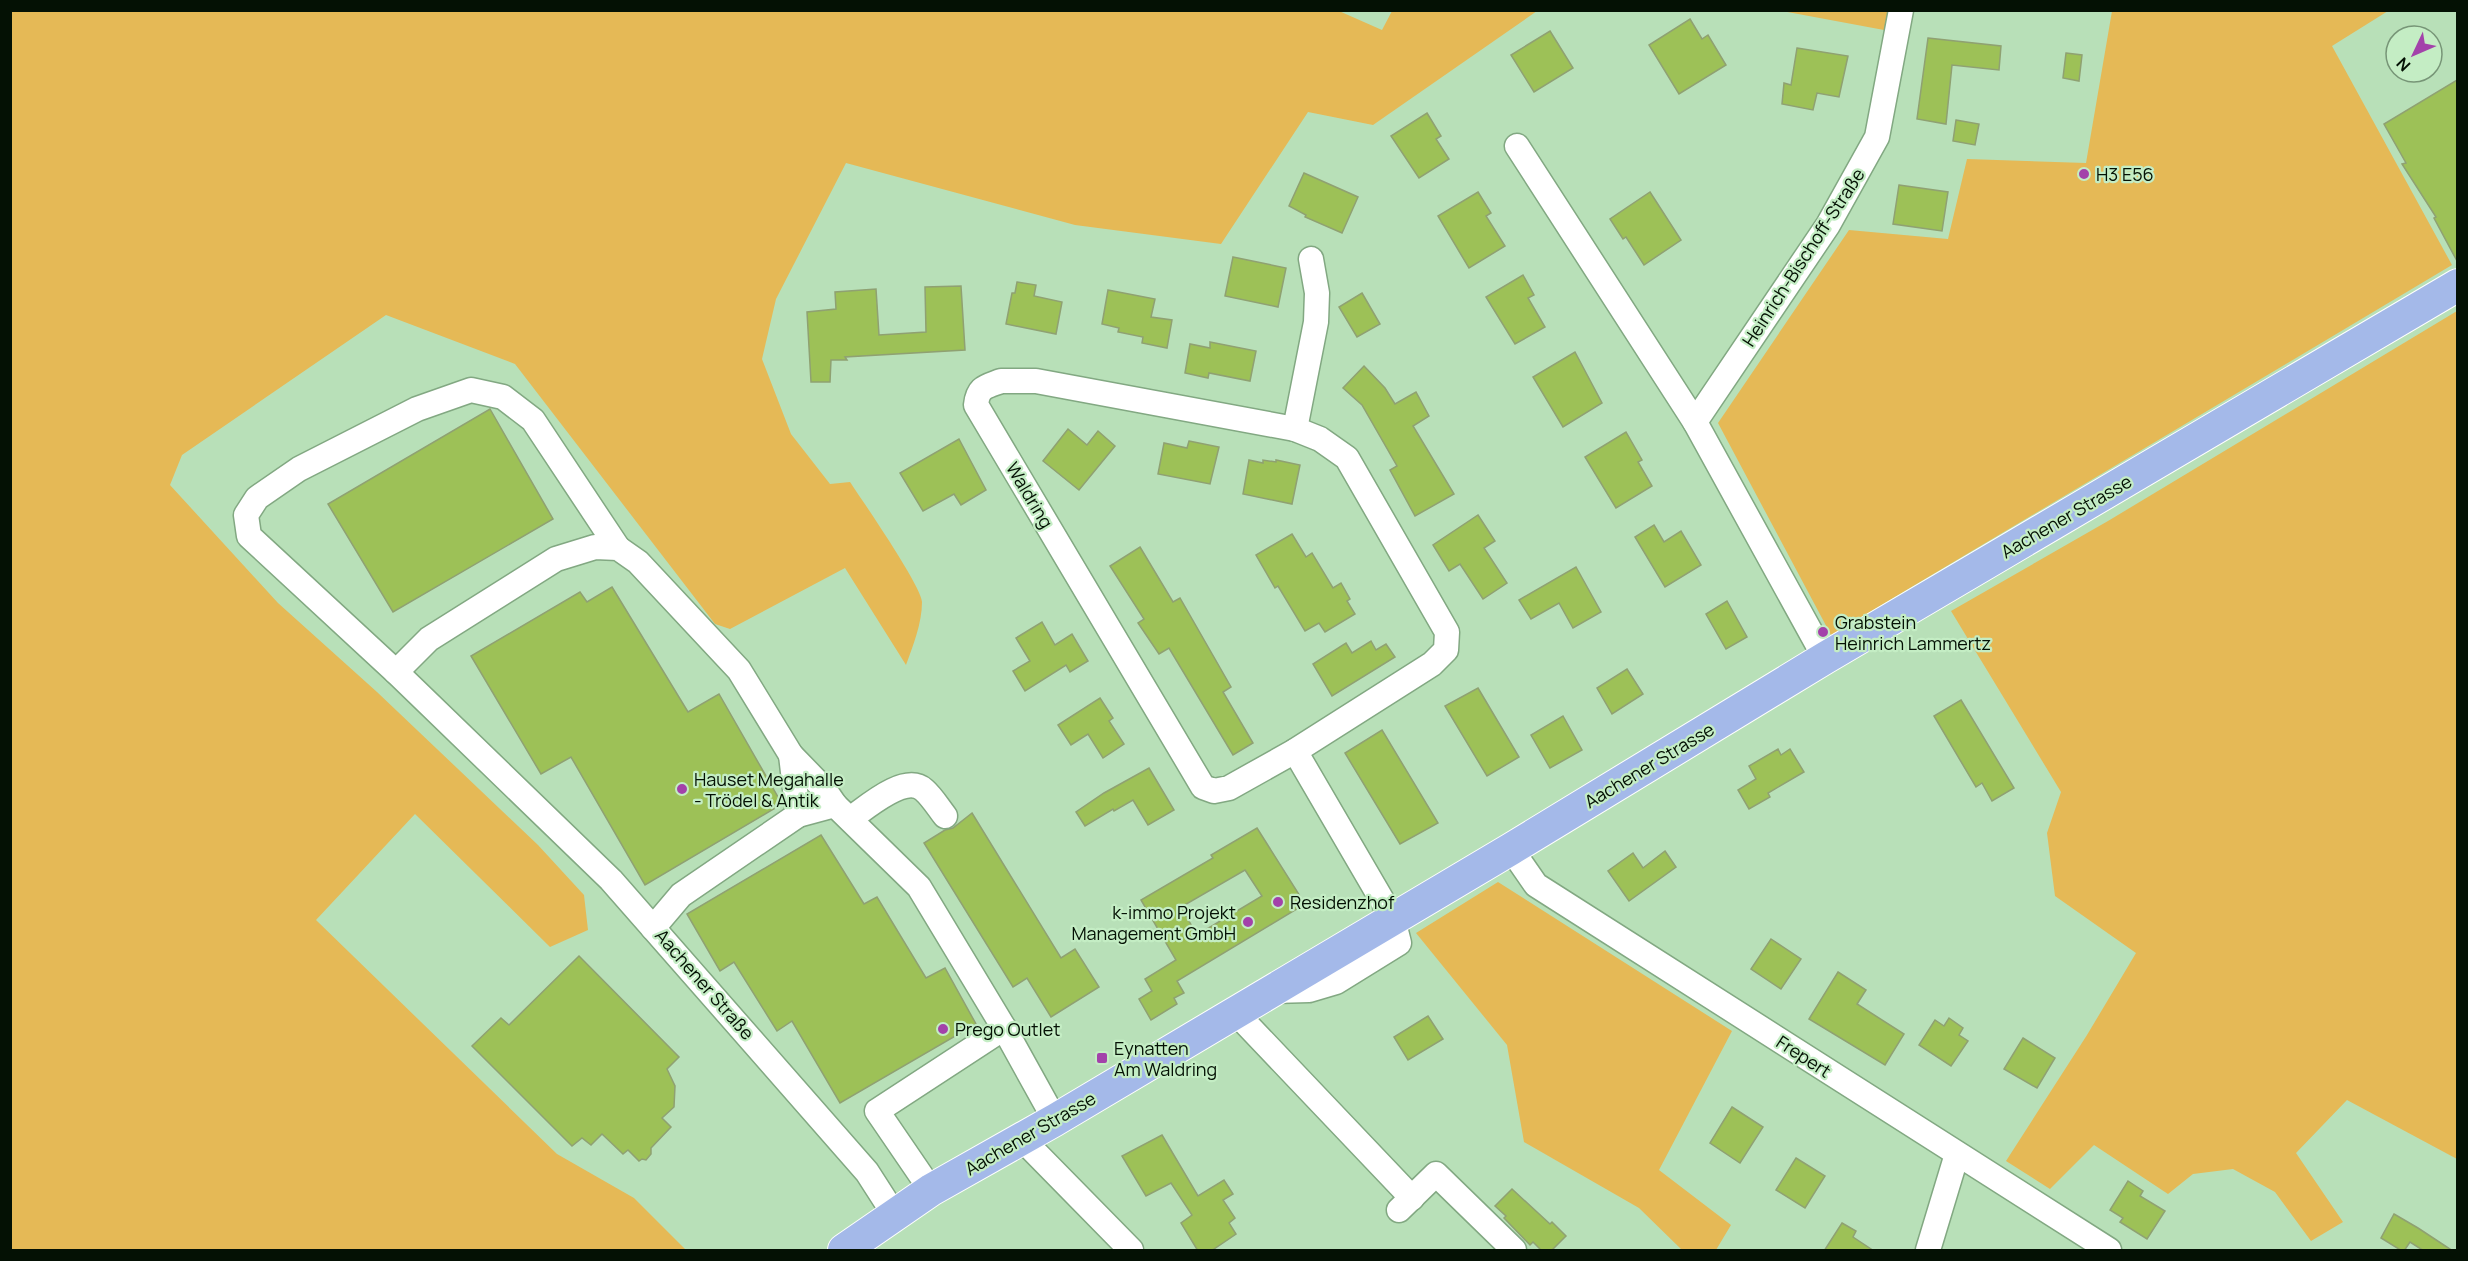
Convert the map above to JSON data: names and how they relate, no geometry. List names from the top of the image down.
{
  "streets": {
    "main road": ["Aachener Strasse"],
    "street": [
      "Heinrich-Bischoff-Straße",
      "Waldring",
      "Aachener Straße",
      "Frepert"
    ]
  },
  "crossings": [
    ["Aachener Strasse", "Aachener Straße"],
    ["Aachener Strasse", "Frepert"]
  ],
  "places": {
    "other": [
      "H3 E56",
      "Grabstein Heinrich Lammertz",
      "Hauset Megahalle - Trödel & Antik",
      "Residenzhof",
      "k-immo Projekt Management GmbH",
      "Prego Outlet"
    ],
    "transit": ["Eynatten Am Waldring"]
  },
  "north": "bottom left"
}
